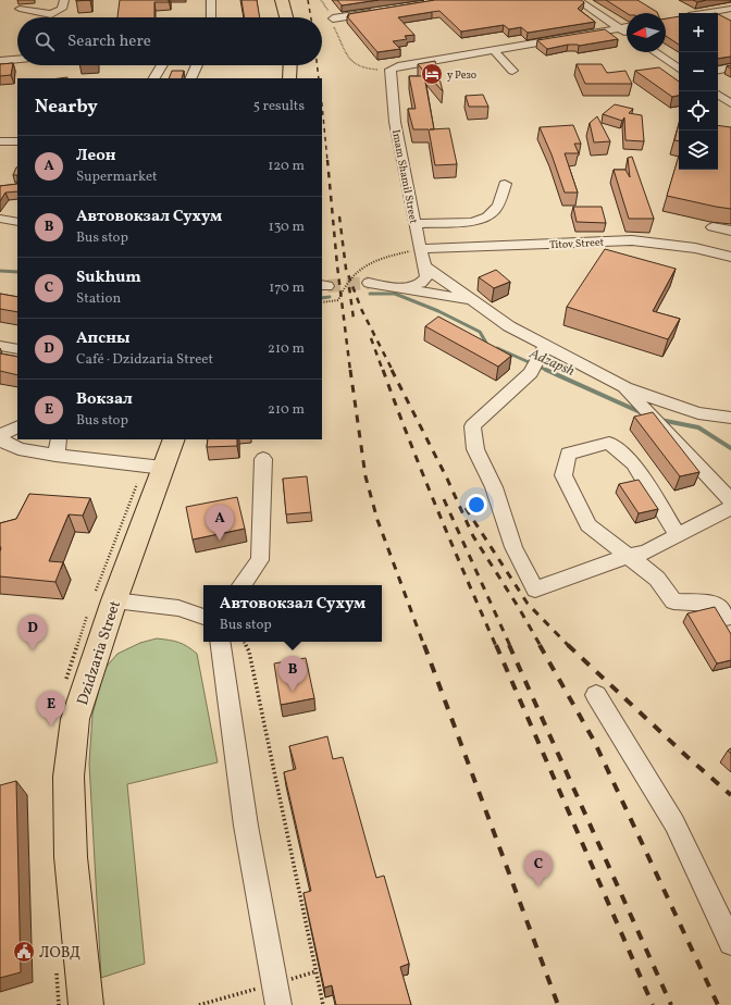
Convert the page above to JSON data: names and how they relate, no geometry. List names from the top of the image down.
{
  "streets": {
    "highway": ["Dzidzaria Street"],
    "street": ["Imam Shamil Street", "Titov Street"]
  },
  "crossings": [
    ["Imam Shamil Street", "Titov Street"]
  ],
  "water": ["Adzapsh"],
  "places": {
    "hotel": ["у Резо"],
    "public building": ["ЛОВД"]
  },
  "north": "left",
  "page": {
    "map_buttons": ["+", "−"],
    "search": "Search here",
    "heading": ["Nearby", "5 results"],
    "list": [
      {
        "mark": "A",
        "name": "Леон",
        "note": "Supermarket",
        "value": "120 m"
      },
      {
        "mark": "B",
        "name": "Автовокзал Сухум",
        "note": "Bus stop",
        "value": "130 m"
      },
      {
        "mark": "C",
        "name": "Sukhum",
        "note": "Station",
        "value": "170 m"
      },
      {
        "mark": "D",
        "name": "Апсны",
        "note": "Café · Dzidzaria Street",
        "value": "210 m"
      },
      {
        "mark": "E",
        "name": "Вокзал",
        "note": "Bus stop",
        "value": "210 m"
      }
    ],
    "pins": [
      "A",
      "D",
      "B",
      "E",
      "C"
    ],
    "popup": ["Автовокзал Сухум", "Bus stop"]
  }
}
